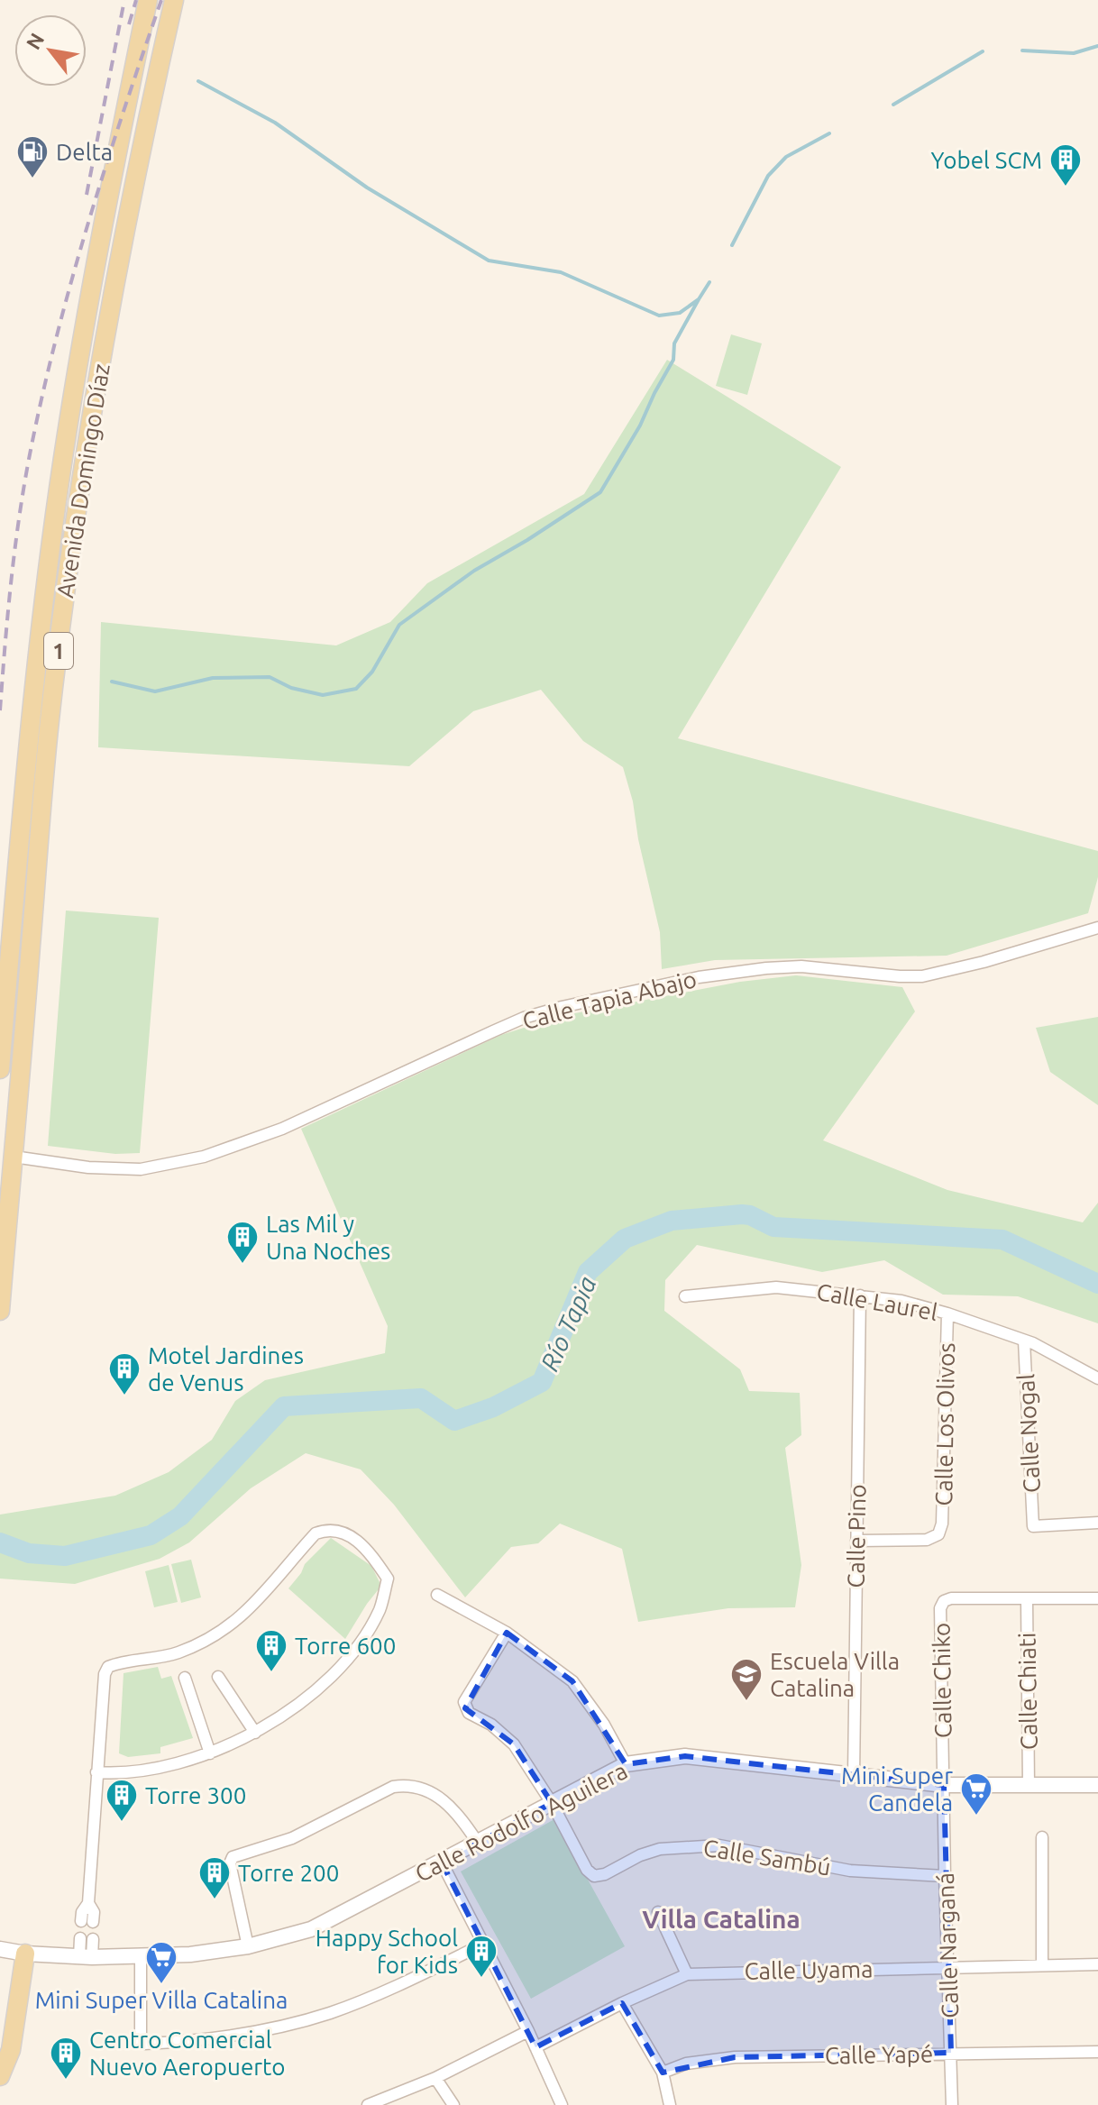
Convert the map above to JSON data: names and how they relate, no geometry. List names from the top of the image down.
{
  "streets": {
    "main road": ["Avenida Domingo Díaz", "1"],
    "street": [
      "Calle Tapia Abajo",
      "Calle Laurel",
      "Calle Los Olivos",
      "Calle Nogal",
      "Calle Pino",
      "Calle Chiko",
      "Calle Chiati",
      "Calle Rodolfo Aguilera",
      "Calle Sambú",
      "Calle Narganá",
      "Calle Uyama",
      "Calle Yapé"
    ]
  },
  "crossings": [
    ["Avenida Domingo Díaz", "Calle Tapia Abajo"],
    ["Calle Laurel", "Calle Los Olivos"],
    ["Calle Laurel", "Calle Nogal"],
    ["Calle Laurel", "Calle Pino"],
    ["Calle Los Olivos", "Calle Pino"],
    ["Calle Pino", "Calle Rodolfo Aguilera"],
    ["Calle Chiko", "Calle Chiati"],
    ["Calle Chiko", "Calle Rodolfo Aguilera"],
    ["Calle Chiko", "Calle Narganá"],
    ["Calle Chiati", "Calle Rodolfo Aguilera"],
    ["Calle Rodolfo Aguilera", "Calle Sambú"],
    ["Calle Rodolfo Aguilera", "Calle Narganá"],
    ["Calle Sambú", "Calle Narganá"],
    ["Calle Narganá", "Calle Uyama"],
    ["Calle Narganá", "Calle Yapé"]
  ],
  "districts": ["Villa Catalina"],
  "water": ["Río Tapia"],
  "places": {
    "fuel station": ["Delta"],
    "building": [
      "Yobel SCM",
      "Las Mil y Una Noches",
      "Motel Jardines de Venus",
      "Torre 600",
      "Torre 300",
      "Torre 200",
      "Happy School for Kids",
      "Centro Comercial Nuevo Aeropuerto"
    ],
    "school or university": ["Escuela Villa Catalina"],
    "supermarket": ["Mini Super Candela", "Mini Super Villa Catalina"]
  },
  "north": "top left"
}
